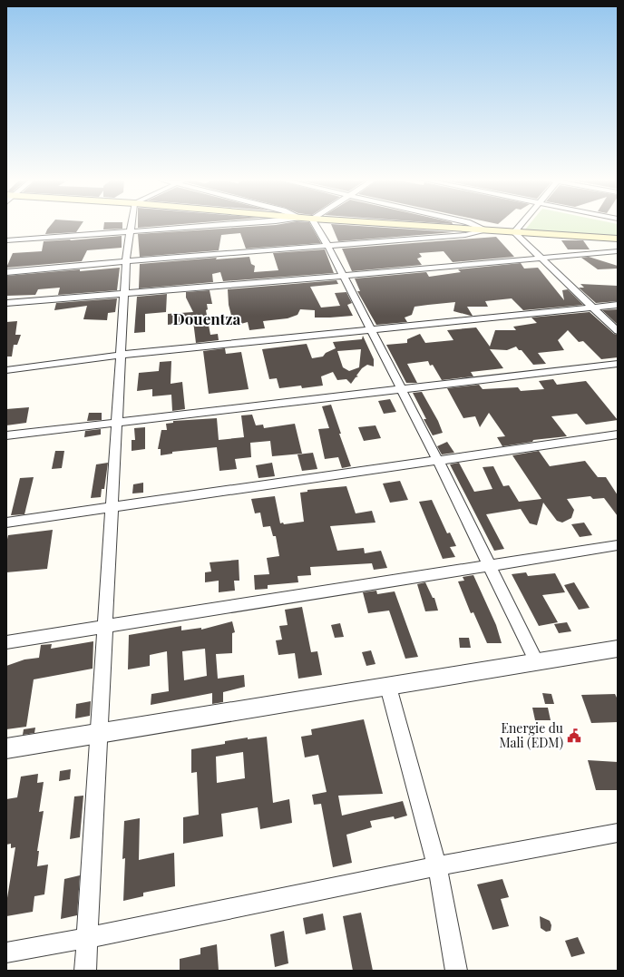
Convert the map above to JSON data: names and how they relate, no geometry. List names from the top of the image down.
{
  "districts": ["Douentza"],
  "places": {
    "public building": ["Energie du Mali (EDM)"]
  }
}
